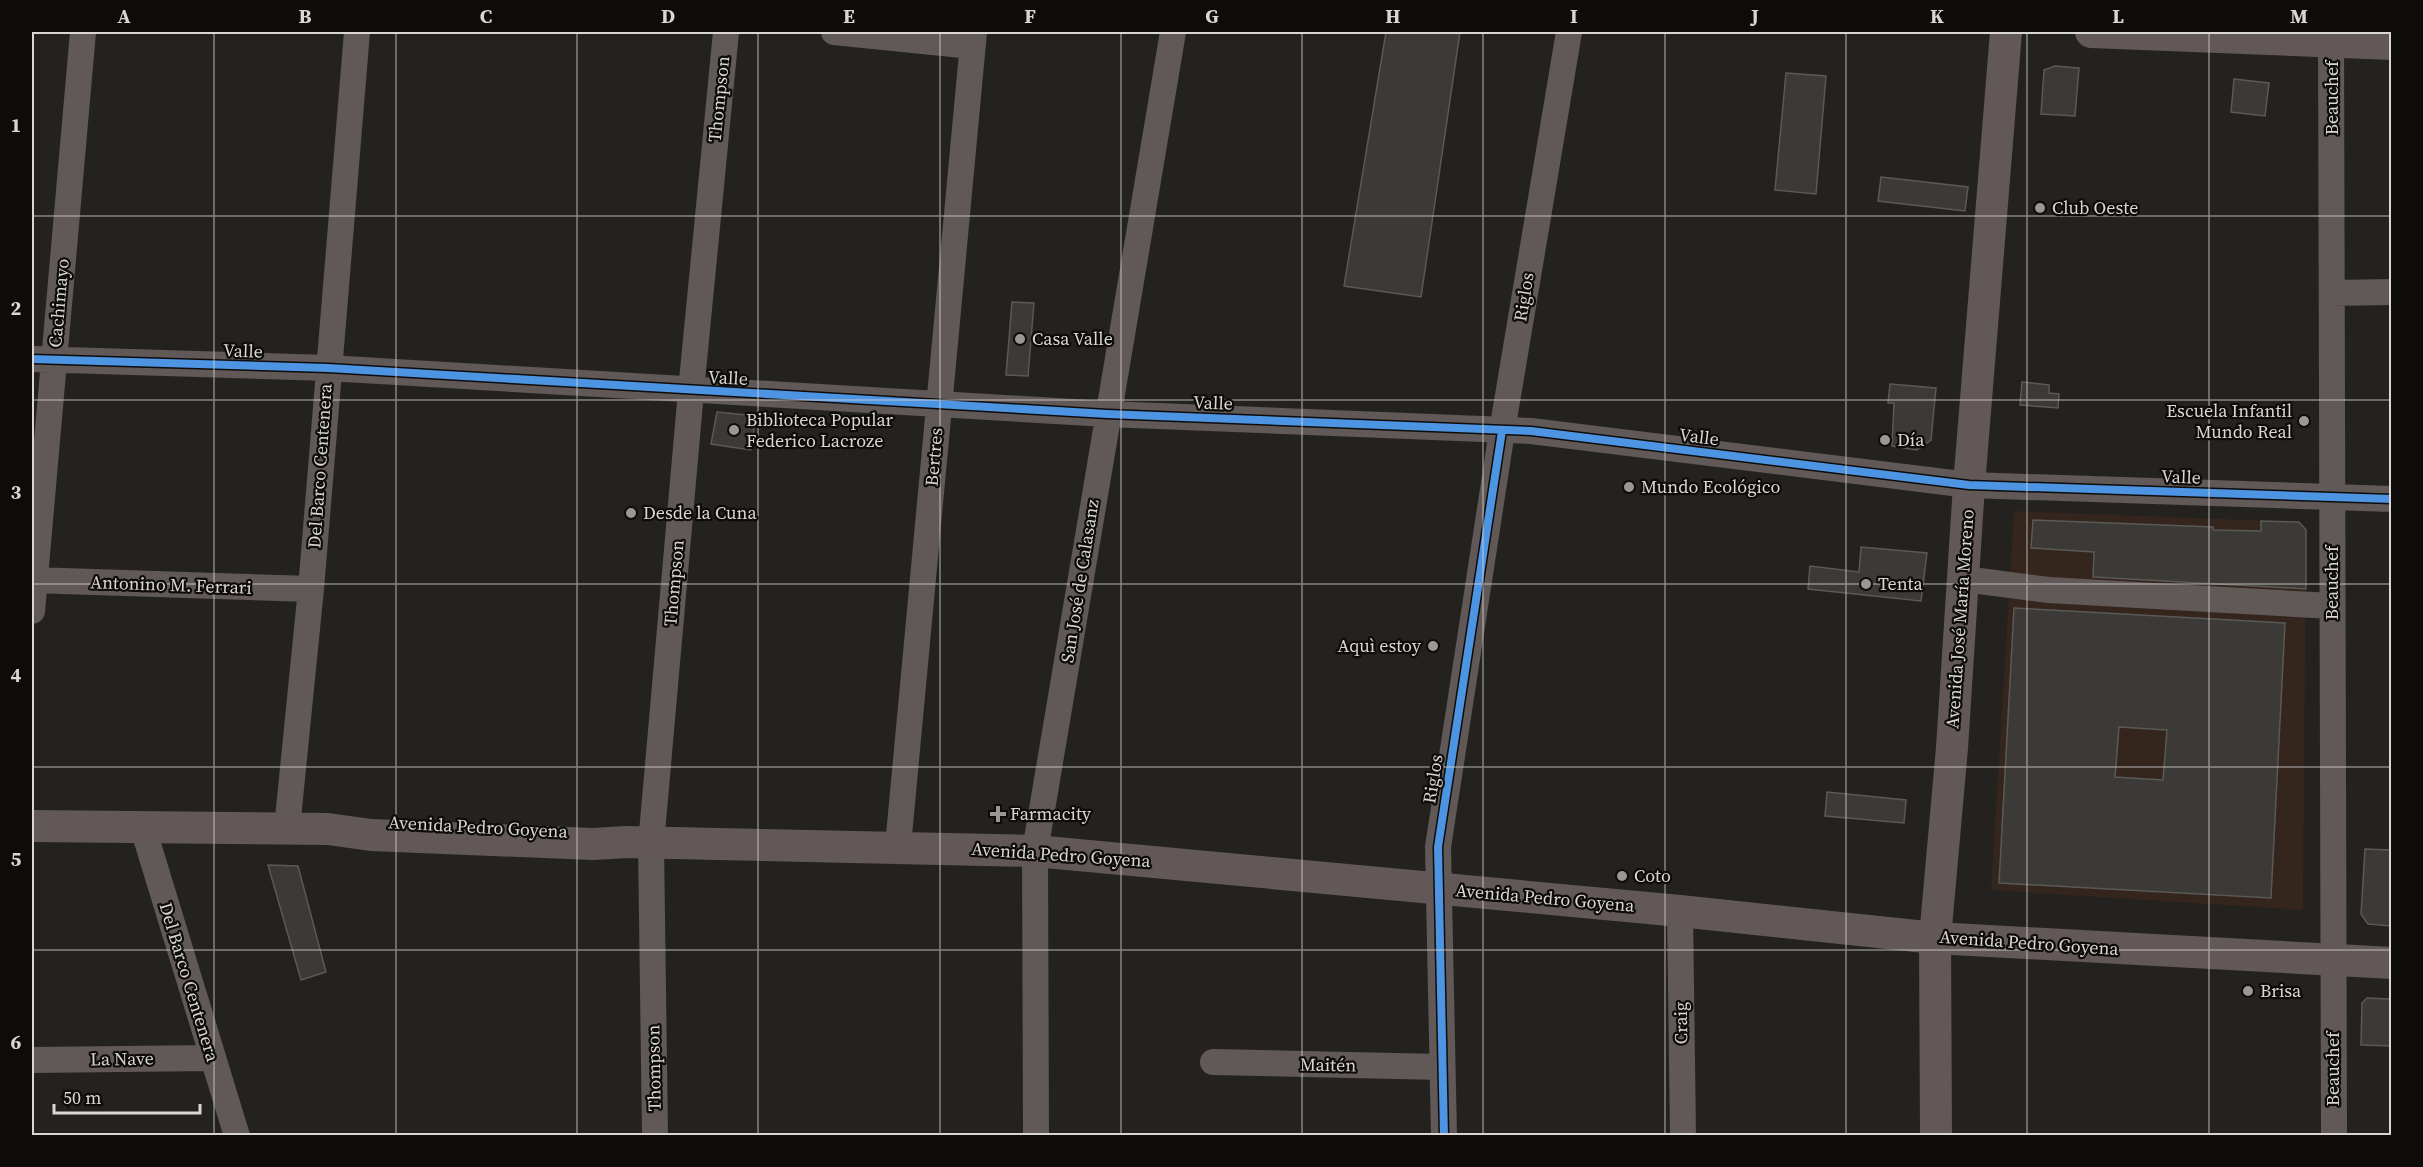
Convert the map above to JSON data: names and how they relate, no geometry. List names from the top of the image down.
{
  "streets": {
    "main road": ["Avenida José María Moreno", "Avenida Pedro Goyena"],
    "street": [
      "Beauchef",
      "Thompson",
      "Riglos",
      "Cachimayo",
      "Valle",
      "Bertres",
      "Del Barco Centenera",
      "San José de Calasanz",
      "Antonino M. Ferrari",
      "Craig",
      "La Nave",
      "Maitén"
    ]
  },
  "crossings": [
    ["Beauchef", "Valle"],
    ["Beauchef", "Avenida Pedro Goyena"],
    ["Thompson", "Valle"],
    ["Thompson", "Avenida Pedro Goyena"],
    ["Riglos", "Valle"],
    ["Riglos", "Avenida Pedro Goyena"],
    ["Riglos", "Maitén"],
    ["Cachimayo", "Valle"],
    ["Cachimayo", "Antonino M. Ferrari"],
    ["Valle", "Bertres"],
    ["Valle", "Del Barco Centenera"],
    ["Valle", "San José de Calasanz"],
    ["Valle", "Avenida José María Moreno"],
    ["Bertres", "Avenida Pedro Goyena"],
    ["Del Barco Centenera", "Antonino M. Ferrari"],
    ["Del Barco Centenera", "Avenida Pedro Goyena"],
    ["Del Barco Centenera", "La Nave"],
    ["San José de Calasanz", "Avenida Pedro Goyena"],
    ["Avenida José María Moreno", "Avenida Pedro Goyena"],
    ["Avenida Pedro Goyena", "Craig"]
  ],
  "places": {
    "other": [
      "Club Oeste",
      "Casa Valle",
      "Escuela Infantil Mundo Real",
      "Biblioteca Popular Federico Lacroze",
      "Día",
      "Mundo Ecológico",
      "Desde la Cuna",
      "Tenta",
      "Aquì estoy",
      "Coto",
      "Brisa"
    ],
    "health": ["Farmacity"]
  },
  "scale_bar": "50 m",
  "grid": {
    "columns": [
      "A",
      "B",
      "C",
      "D",
      "E",
      "F",
      "G",
      "H",
      "I",
      "J",
      "K",
      "L",
      "M"
    ],
    "rows": [
      "1",
      "2",
      "3",
      "4",
      "5",
      "6"
    ]
  }
}
